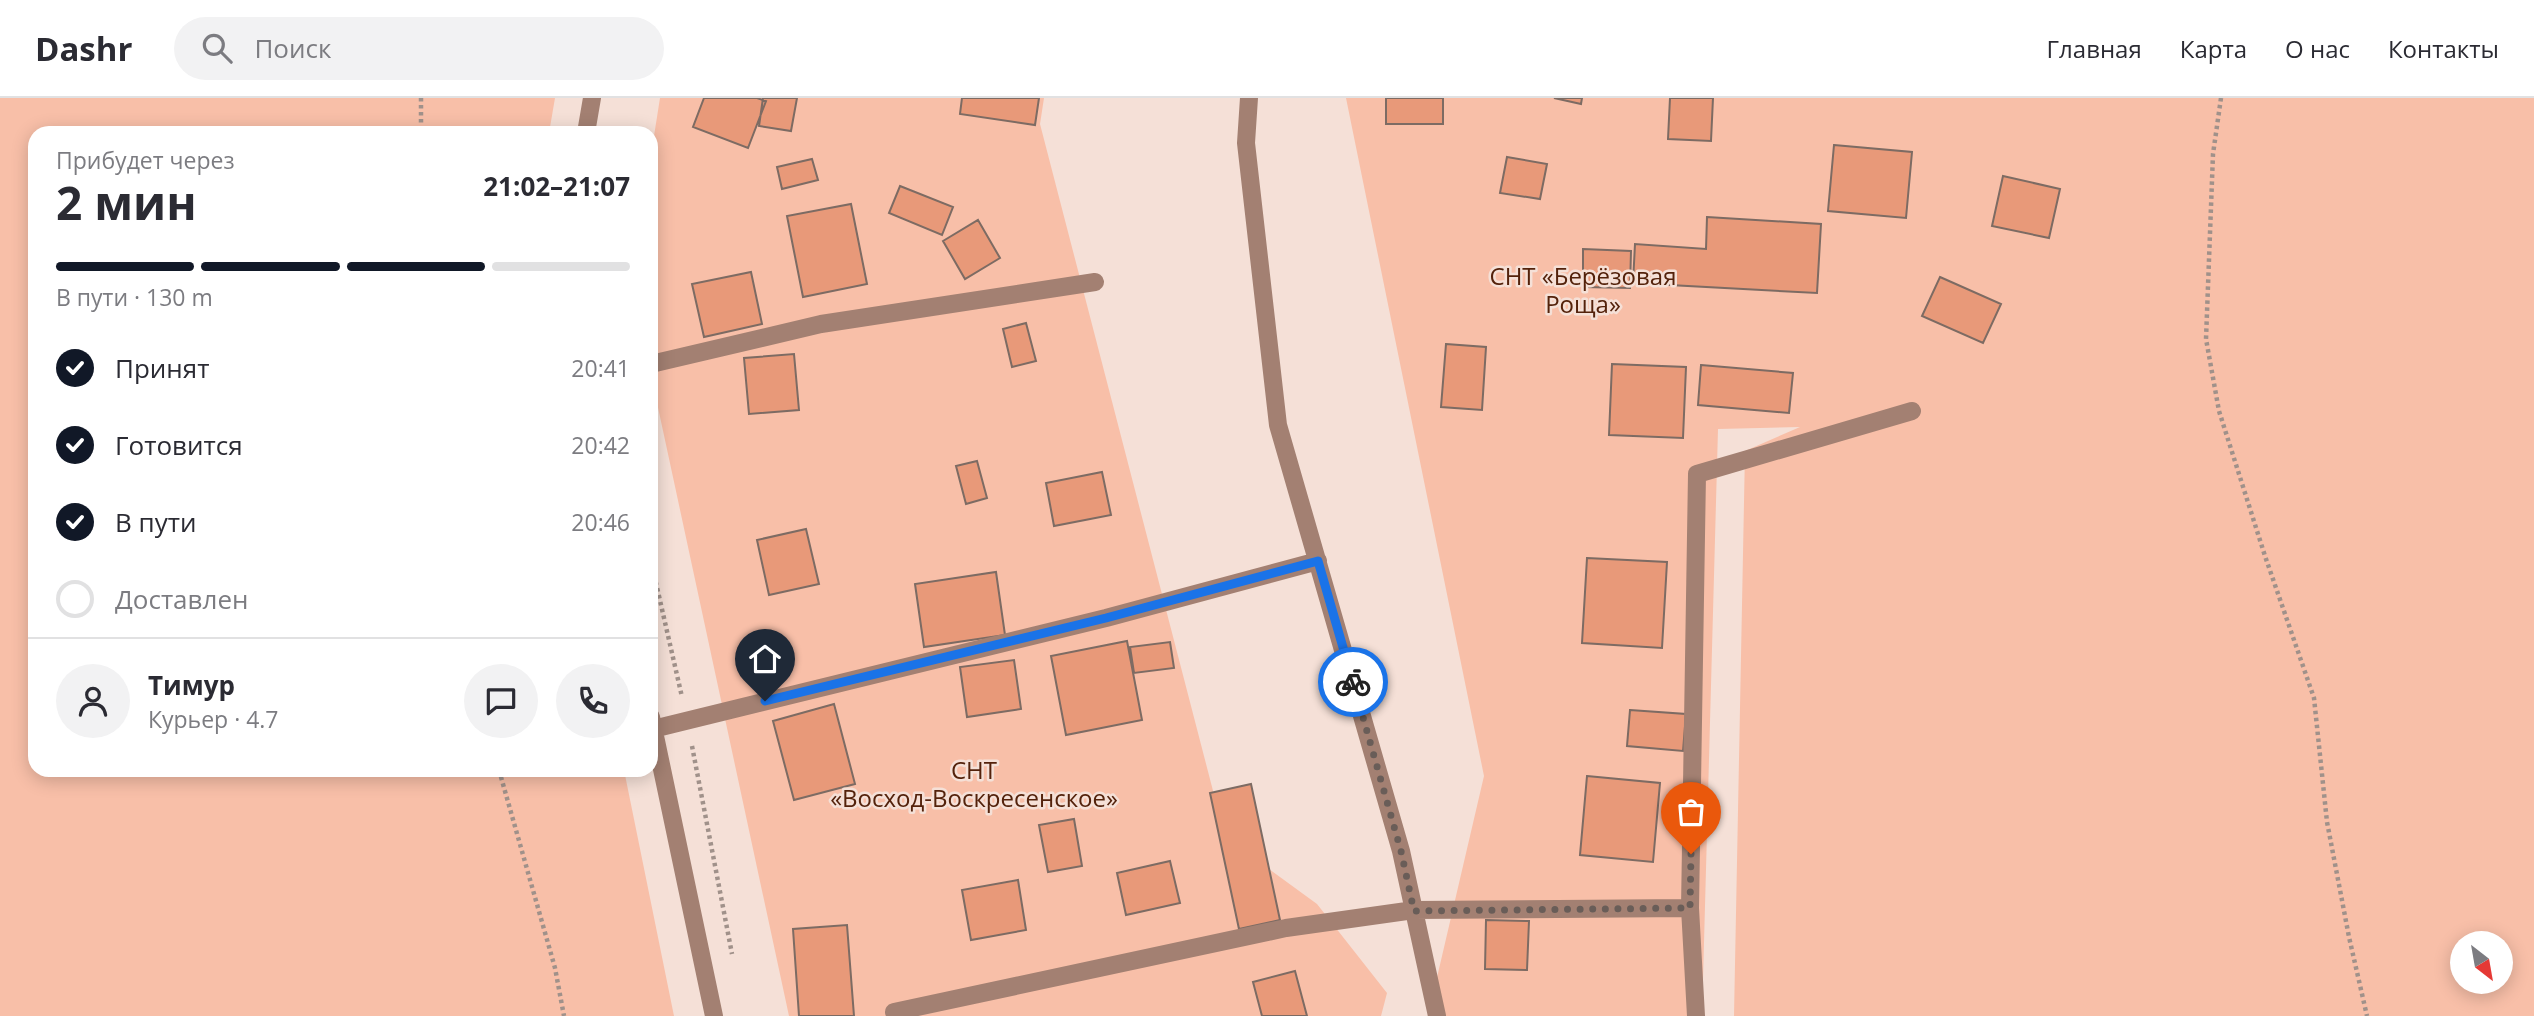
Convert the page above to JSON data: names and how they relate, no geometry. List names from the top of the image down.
{
  "parks": ["СНТ «Берёзовая Роща»", "СНТ «Восход-Воскресенское»"],
  "north": "bottom right",
  "page": {
    "header": "Dashr",
    "search": "Поиск",
    "nav": [
      "Главная",
      "Карта",
      "О нас",
      "Контакты"
    ],
    "heading": ["2 мин", "Прибудет через", "21:02–21:07"],
    "panel": ["Тимур", "Курьер · 4.7"],
    "bar": "В пути · 130 m",
    "list": [
      ["Принят", "20:41"],
      ["Готовится", "20:42"],
      ["В пути", "20:46"],
      "Доставлен"
    ]
  }
}
